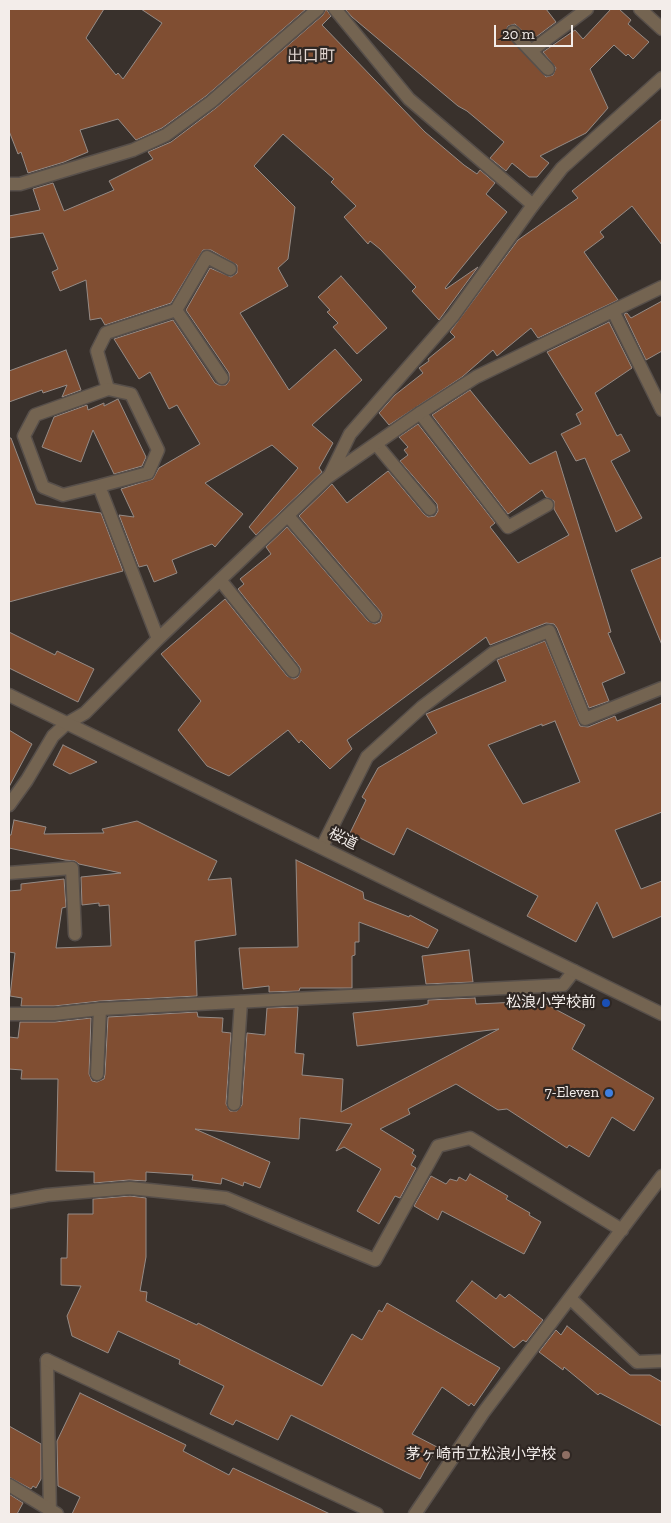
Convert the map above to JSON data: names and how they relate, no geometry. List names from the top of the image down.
{
  "streets": {
    "street": ["桜道"]
  },
  "districts": ["出口町"],
  "places": ["松浪小学校前", "7-Eleven", "茅ヶ崎市立松浪小学校"],
  "scale_bar": "20 m"
}
